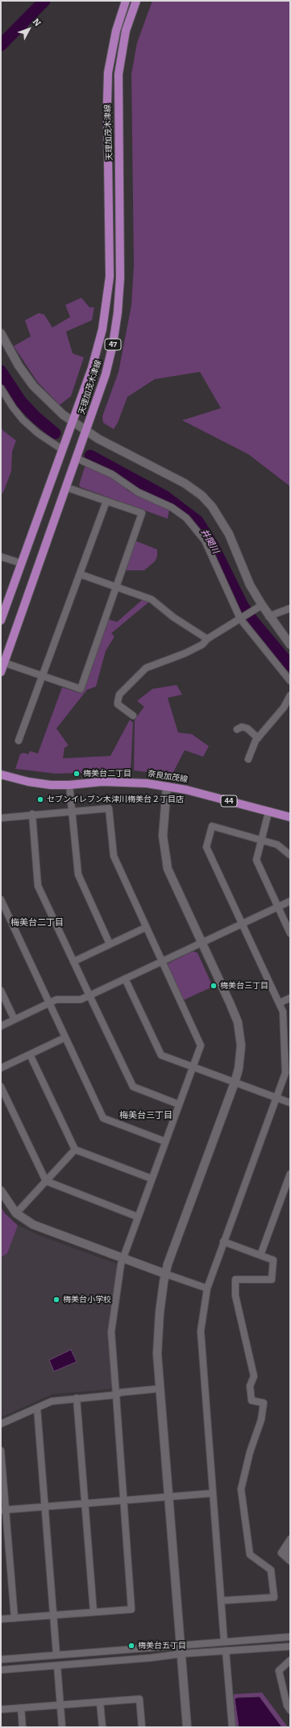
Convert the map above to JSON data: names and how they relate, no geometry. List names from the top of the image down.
{
  "streets": {
    "main road": [
      "天理加茂木津線",
      "47",
      "奈良加茂線",
      "44"
    ]
  },
  "districts": ["梅美台二丁目", "梅美台三丁目"],
  "water": ["井関川"],
  "places": [
    "梅美台二丁目",
    "セブンイレブン木津川梅美台２丁目店",
    "梅美台三丁目",
    "梅美台小学校",
    "梅美台五丁目"
  ],
  "north": "top right"
}
